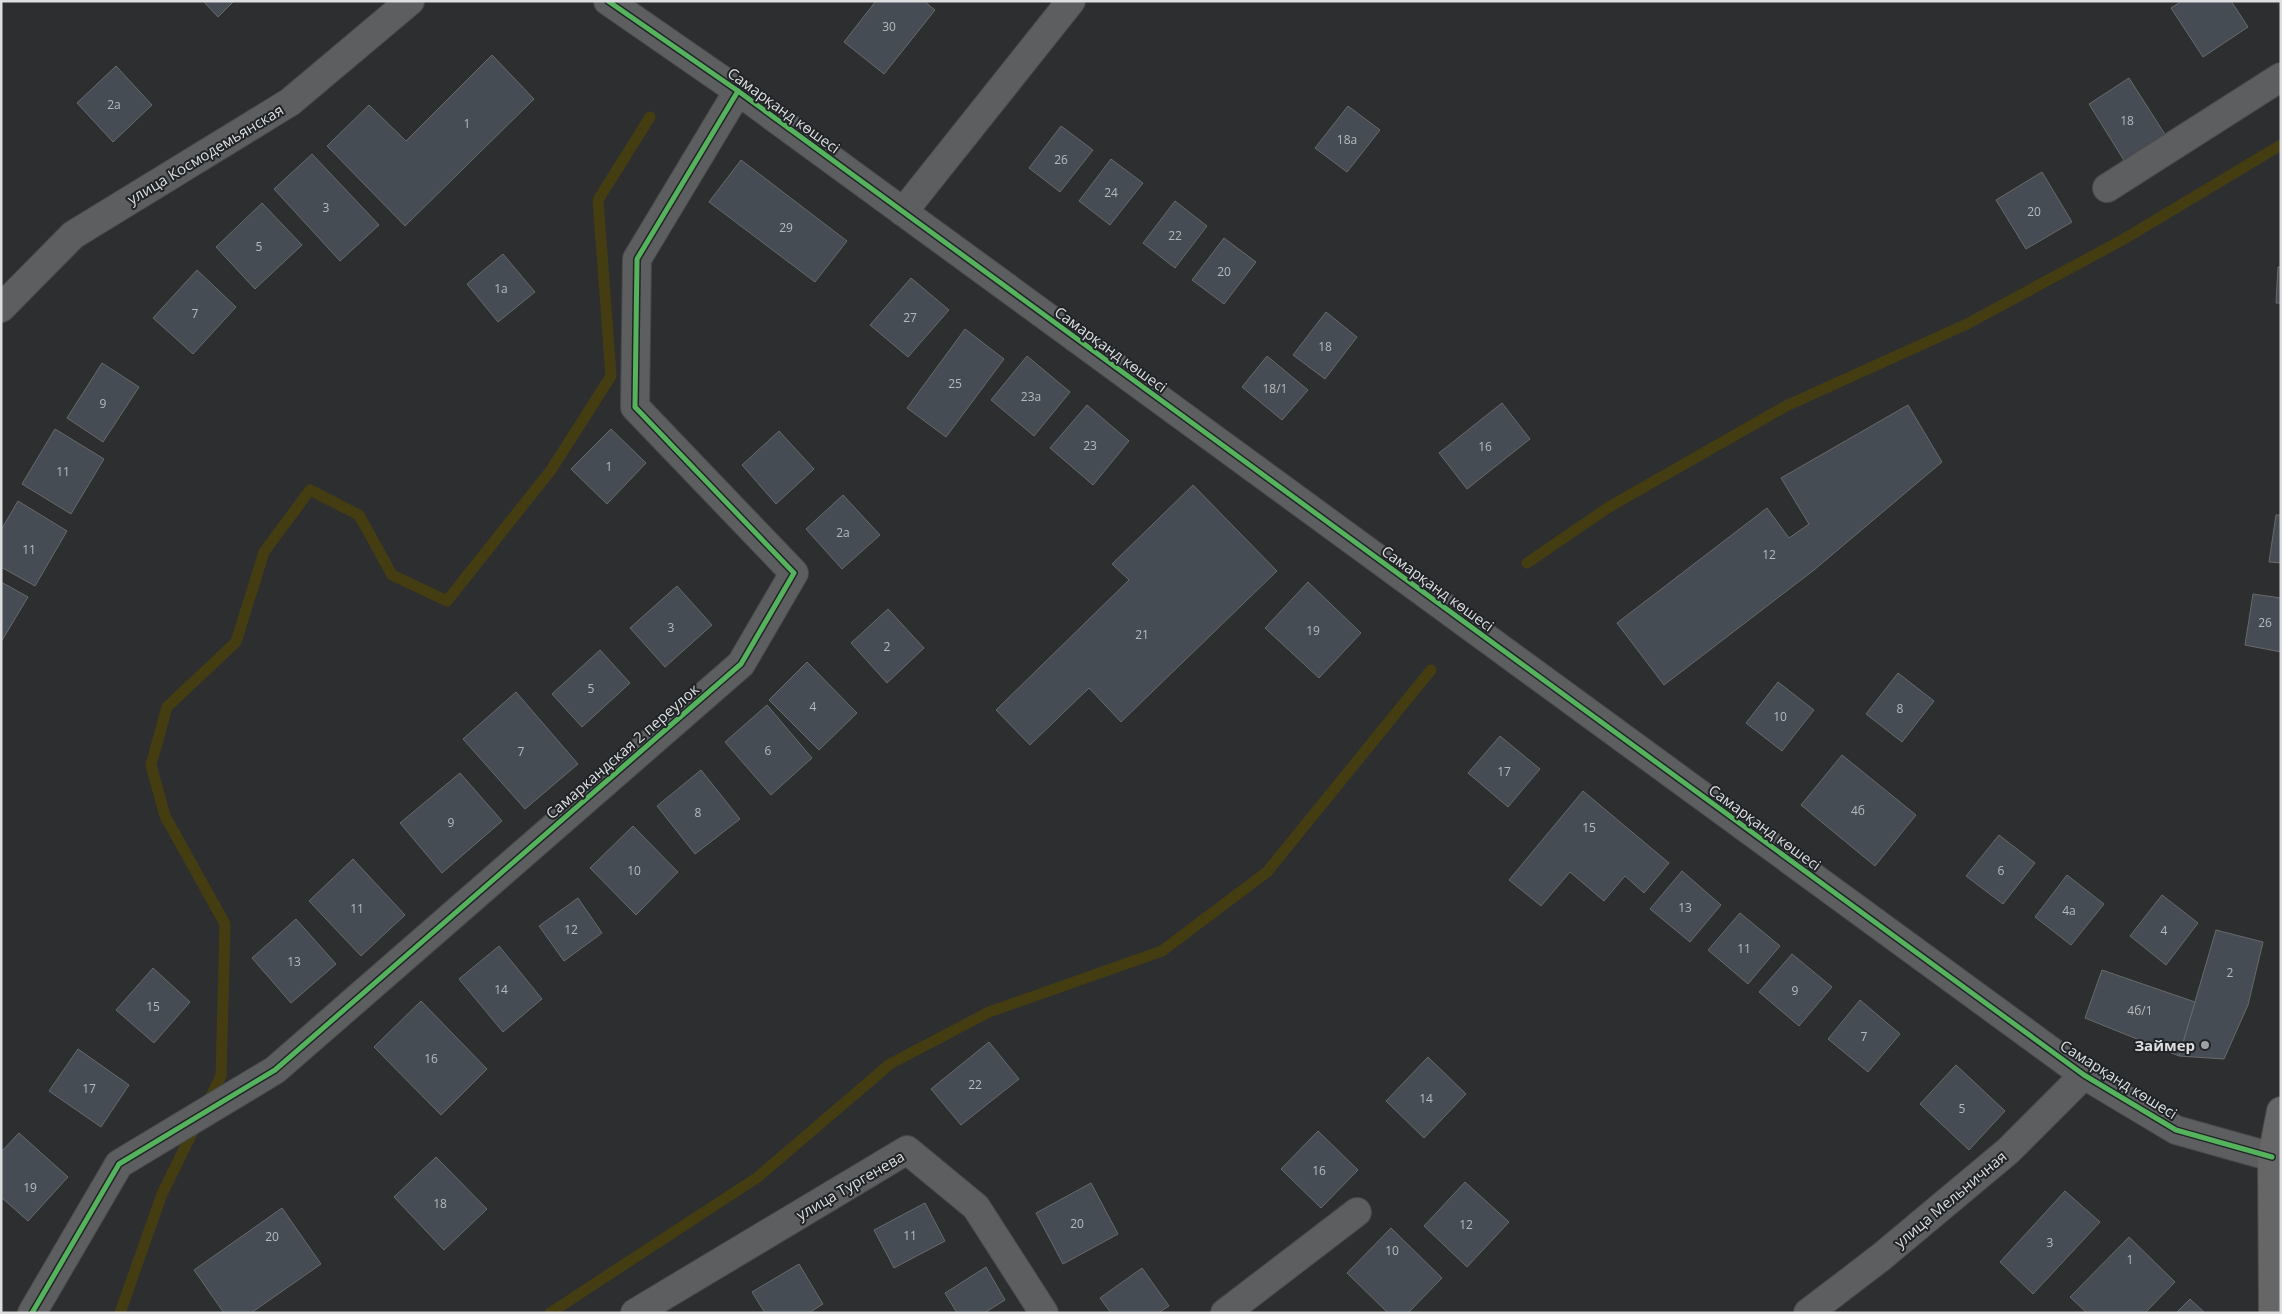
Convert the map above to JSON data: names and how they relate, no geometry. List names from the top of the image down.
{
  "streets": {
    "street": [
      "Самарқанд көшесі",
      "улица Космодемьянская",
      "Самаркандская 2 переулок",
      "улица Тургенева",
      "улица Мельничная"
    ]
  },
  "crossings": [
    ["Самарқанд көшесі", "Самаркандская 2 переулок"],
    ["Самарқанд көшесі", "улица Мельничная"]
  ],
  "places": ["Займер"],
  "house_numbers": [
    "30",
    "2а",
    "18",
    "1",
    "18а",
    "26",
    "24",
    "3",
    "20",
    "29",
    "22",
    "5",
    "20",
    "1а",
    "7",
    "27",
    "18",
    "25",
    "18/1",
    "23а",
    "9",
    "23",
    "16",
    "1",
    "11",
    "2а",
    "11",
    "12",
    "26",
    "3",
    "19",
    "21",
    "2",
    "5",
    "4",
    "8",
    "10",
    "6",
    "7",
    "17",
    "4б",
    "8",
    "9",
    "15",
    "10",
    "6",
    "13",
    "11",
    "4а",
    "12",
    "4",
    "11",
    "13",
    "2",
    "14",
    "9",
    "15",
    "4б/1",
    "7",
    "16",
    "22",
    "17",
    "14",
    "5",
    "16",
    "19",
    "18",
    "20",
    "12",
    "11",
    "20",
    "3",
    "10",
    "1"
  ]
}
